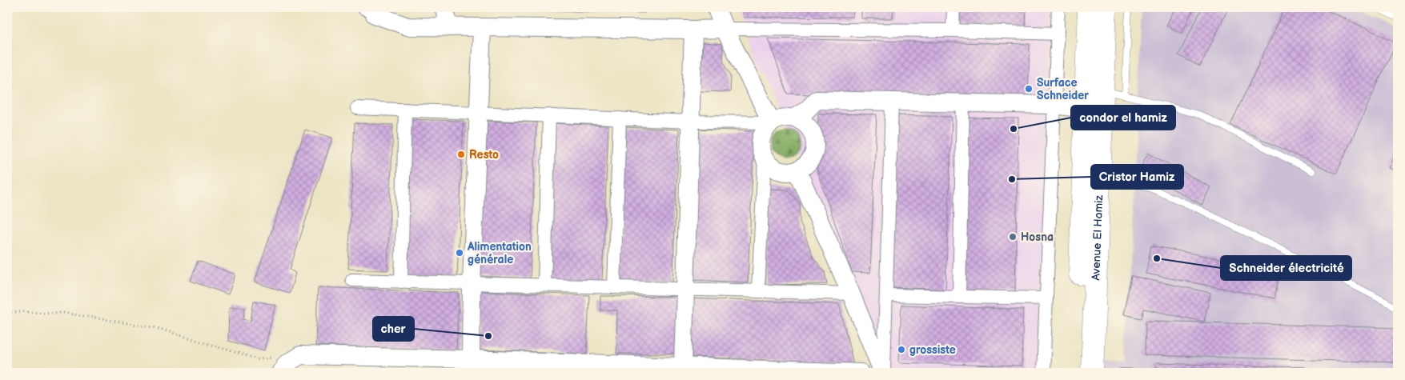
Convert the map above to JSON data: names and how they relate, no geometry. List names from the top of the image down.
{
  "streets": {
    "highway": ["Avenue El Hamiz"]
  },
  "places": [
    "Surface Schneider",
    "condor el hamiz",
    "Resto",
    "Cristor Hamiz",
    "Hosna",
    "Alimentation générale",
    "Schneider électricité",
    "cher",
    "grossiste"
  ]
}
